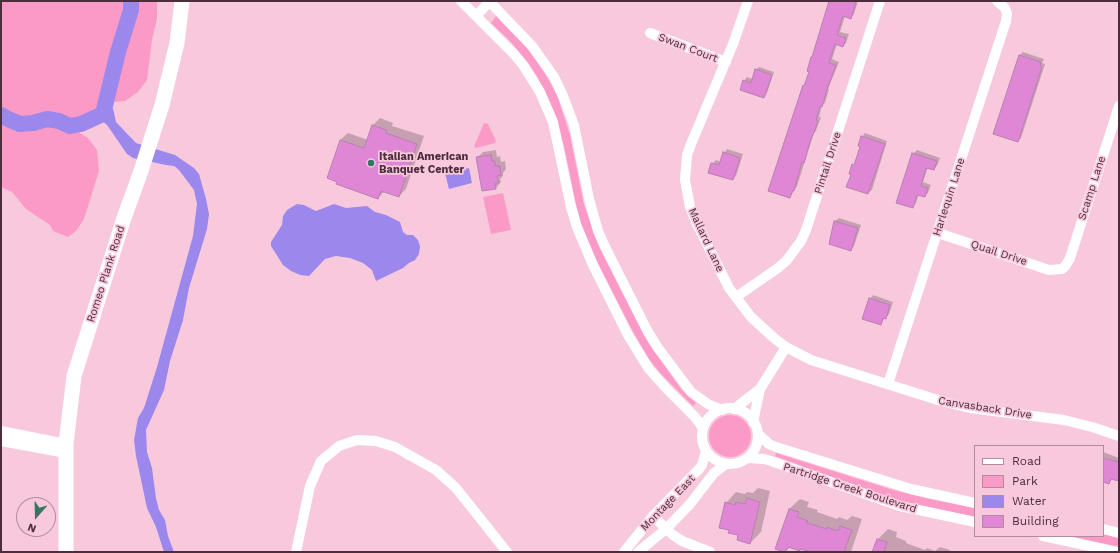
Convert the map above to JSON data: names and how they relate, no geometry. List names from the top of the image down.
{
  "streets": {
    "main road": ["Romeo Plank Road"],
    "street": [
      "Swan Court",
      "Pintail Drive",
      "Scamp Lane",
      "Harlequin Lane",
      "Mallard Lane",
      "Quail Drive",
      "Canvasback Drive",
      "Partridge Creek Boulevard",
      "Montage East"
    ]
  },
  "crossings": [
    ["Swan Court", "Mallard Lane"],
    ["Pintail Drive", "Mallard Lane"],
    ["Scamp Lane", "Quail Drive"],
    ["Harlequin Lane", "Quail Drive"],
    ["Harlequin Lane", "Canvasback Drive"],
    ["Mallard Lane", "Canvasback Drive"],
    ["Partridge Creek Boulevard", "Montage East"]
  ],
  "places": ["Italian American Banquet Center"],
  "legend": [
    "Road",
    "Park",
    "Water",
    "Building"
  ],
  "north": "bottom"
}
